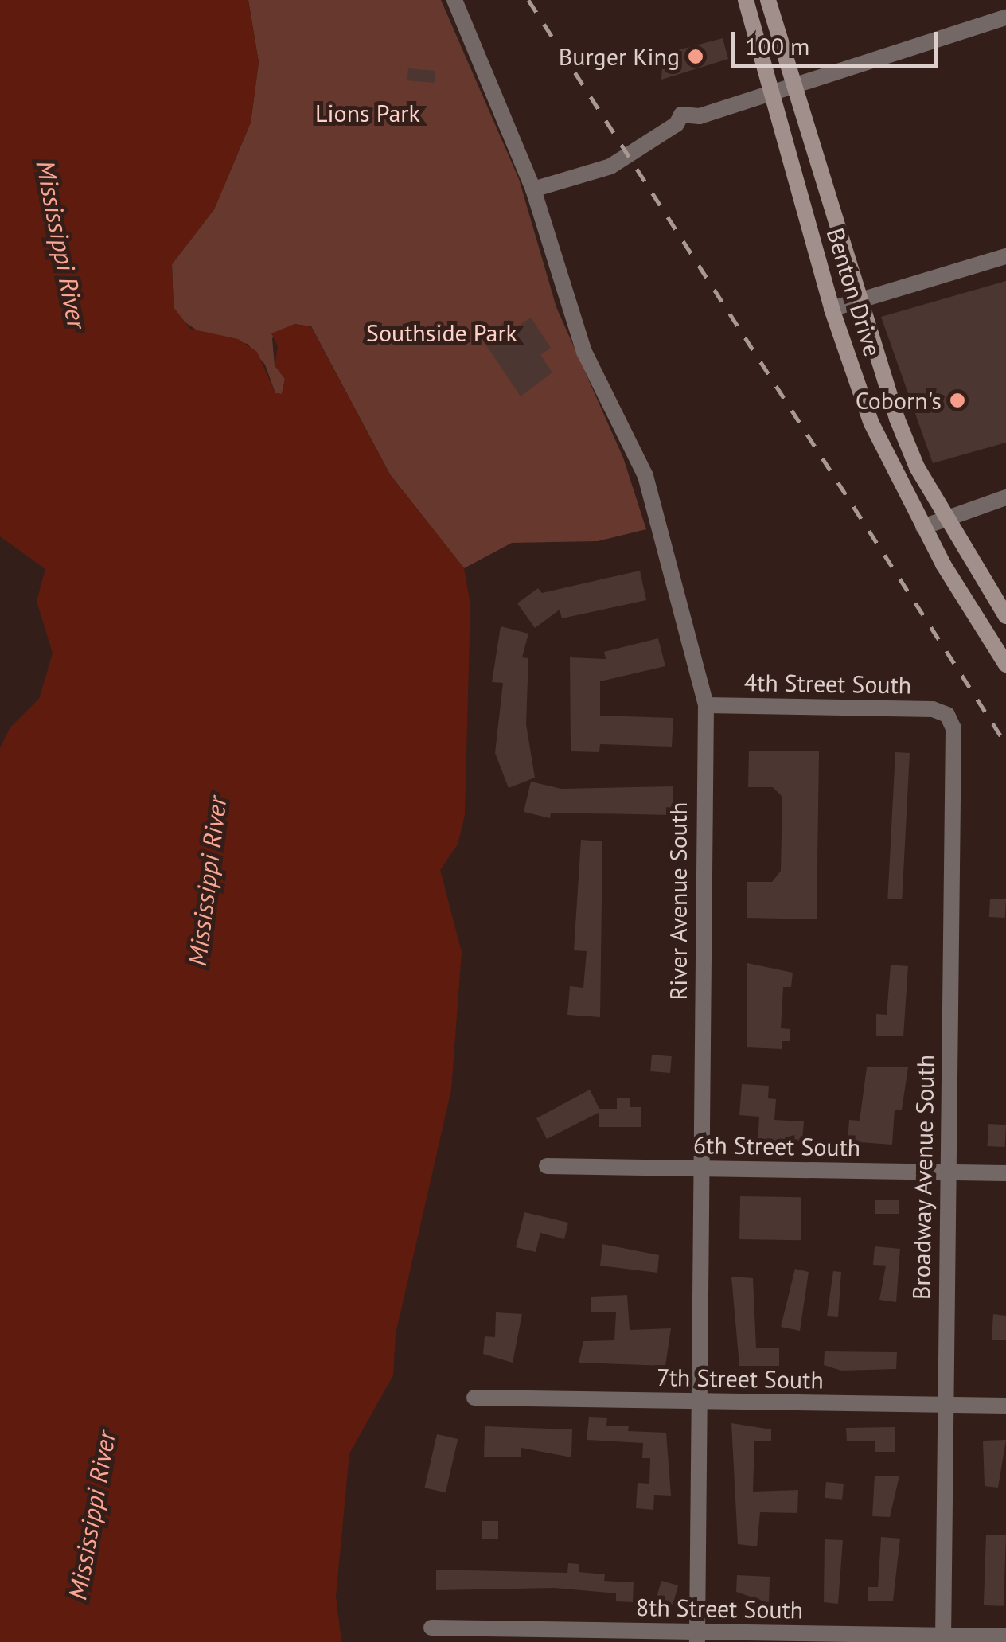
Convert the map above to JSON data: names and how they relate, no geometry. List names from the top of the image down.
{
  "streets": {
    "main road": ["Benton Drive"],
    "street": [
      "4th Street South",
      "River Avenue South",
      "6th Street South",
      "Broadway Avenue South",
      "7th Street South",
      "8th Street South"
    ]
  },
  "crossings": [
    ["4th Street South", "River Avenue South"],
    ["4th Street South", "Broadway Avenue South"],
    ["River Avenue South", "6th Street South"],
    ["River Avenue South", "7th Street South"],
    ["River Avenue South", "8th Street South"],
    ["6th Street South", "Broadway Avenue South"],
    ["Broadway Avenue South", "7th Street South"],
    ["Broadway Avenue South", "8th Street South"]
  ],
  "water": ["Mississippi River"],
  "parks": ["Lions Park", "Southside Park"],
  "places": ["Burger King", "Coborn's"],
  "scale_bar": "100 m"
}
